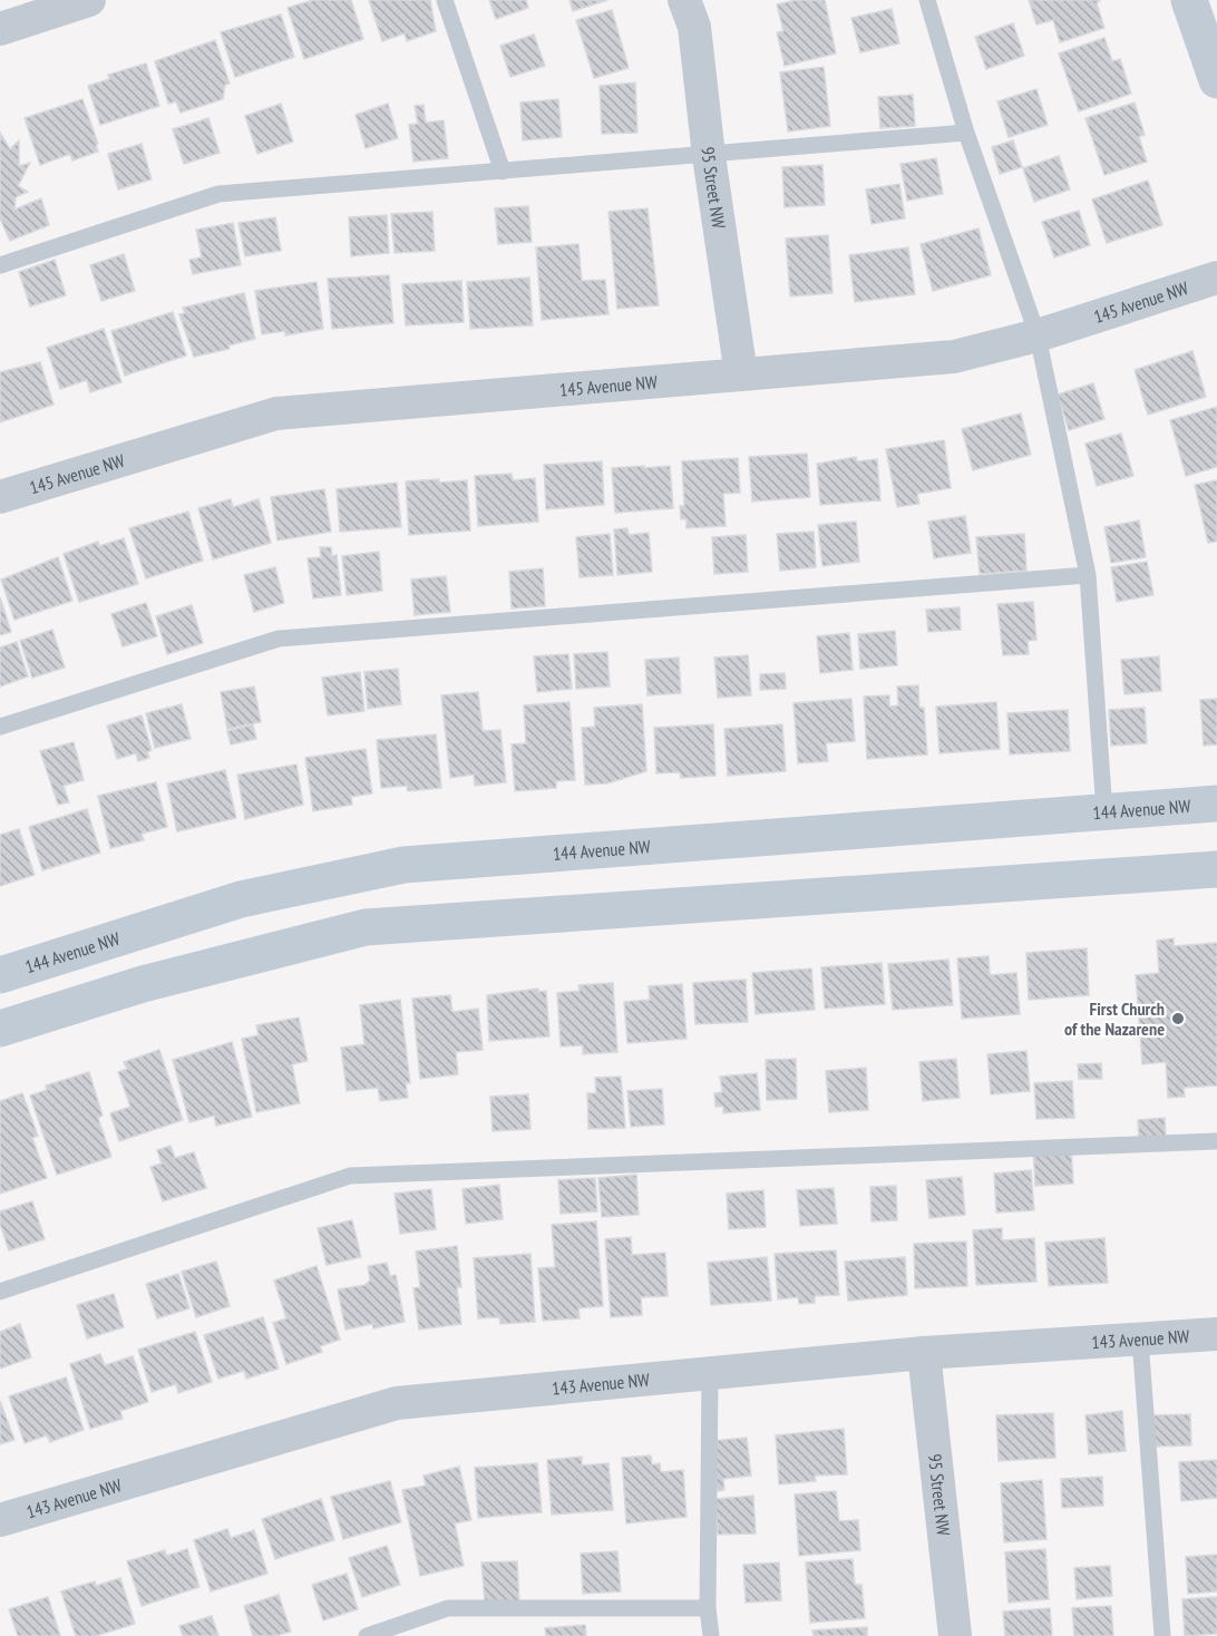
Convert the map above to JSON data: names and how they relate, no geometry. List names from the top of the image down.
{
  "streets": {
    "street": [
      "95 Street NW",
      "145 Avenue NW",
      "144 Avenue NW",
      "143 Avenue NW"
    ]
  },
  "crossings": [
    ["95 Street NW", "145 Avenue NW"],
    ["95 Street NW", "143 Avenue NW"]
  ],
  "places": ["First Church of the Nazarene"]
}
